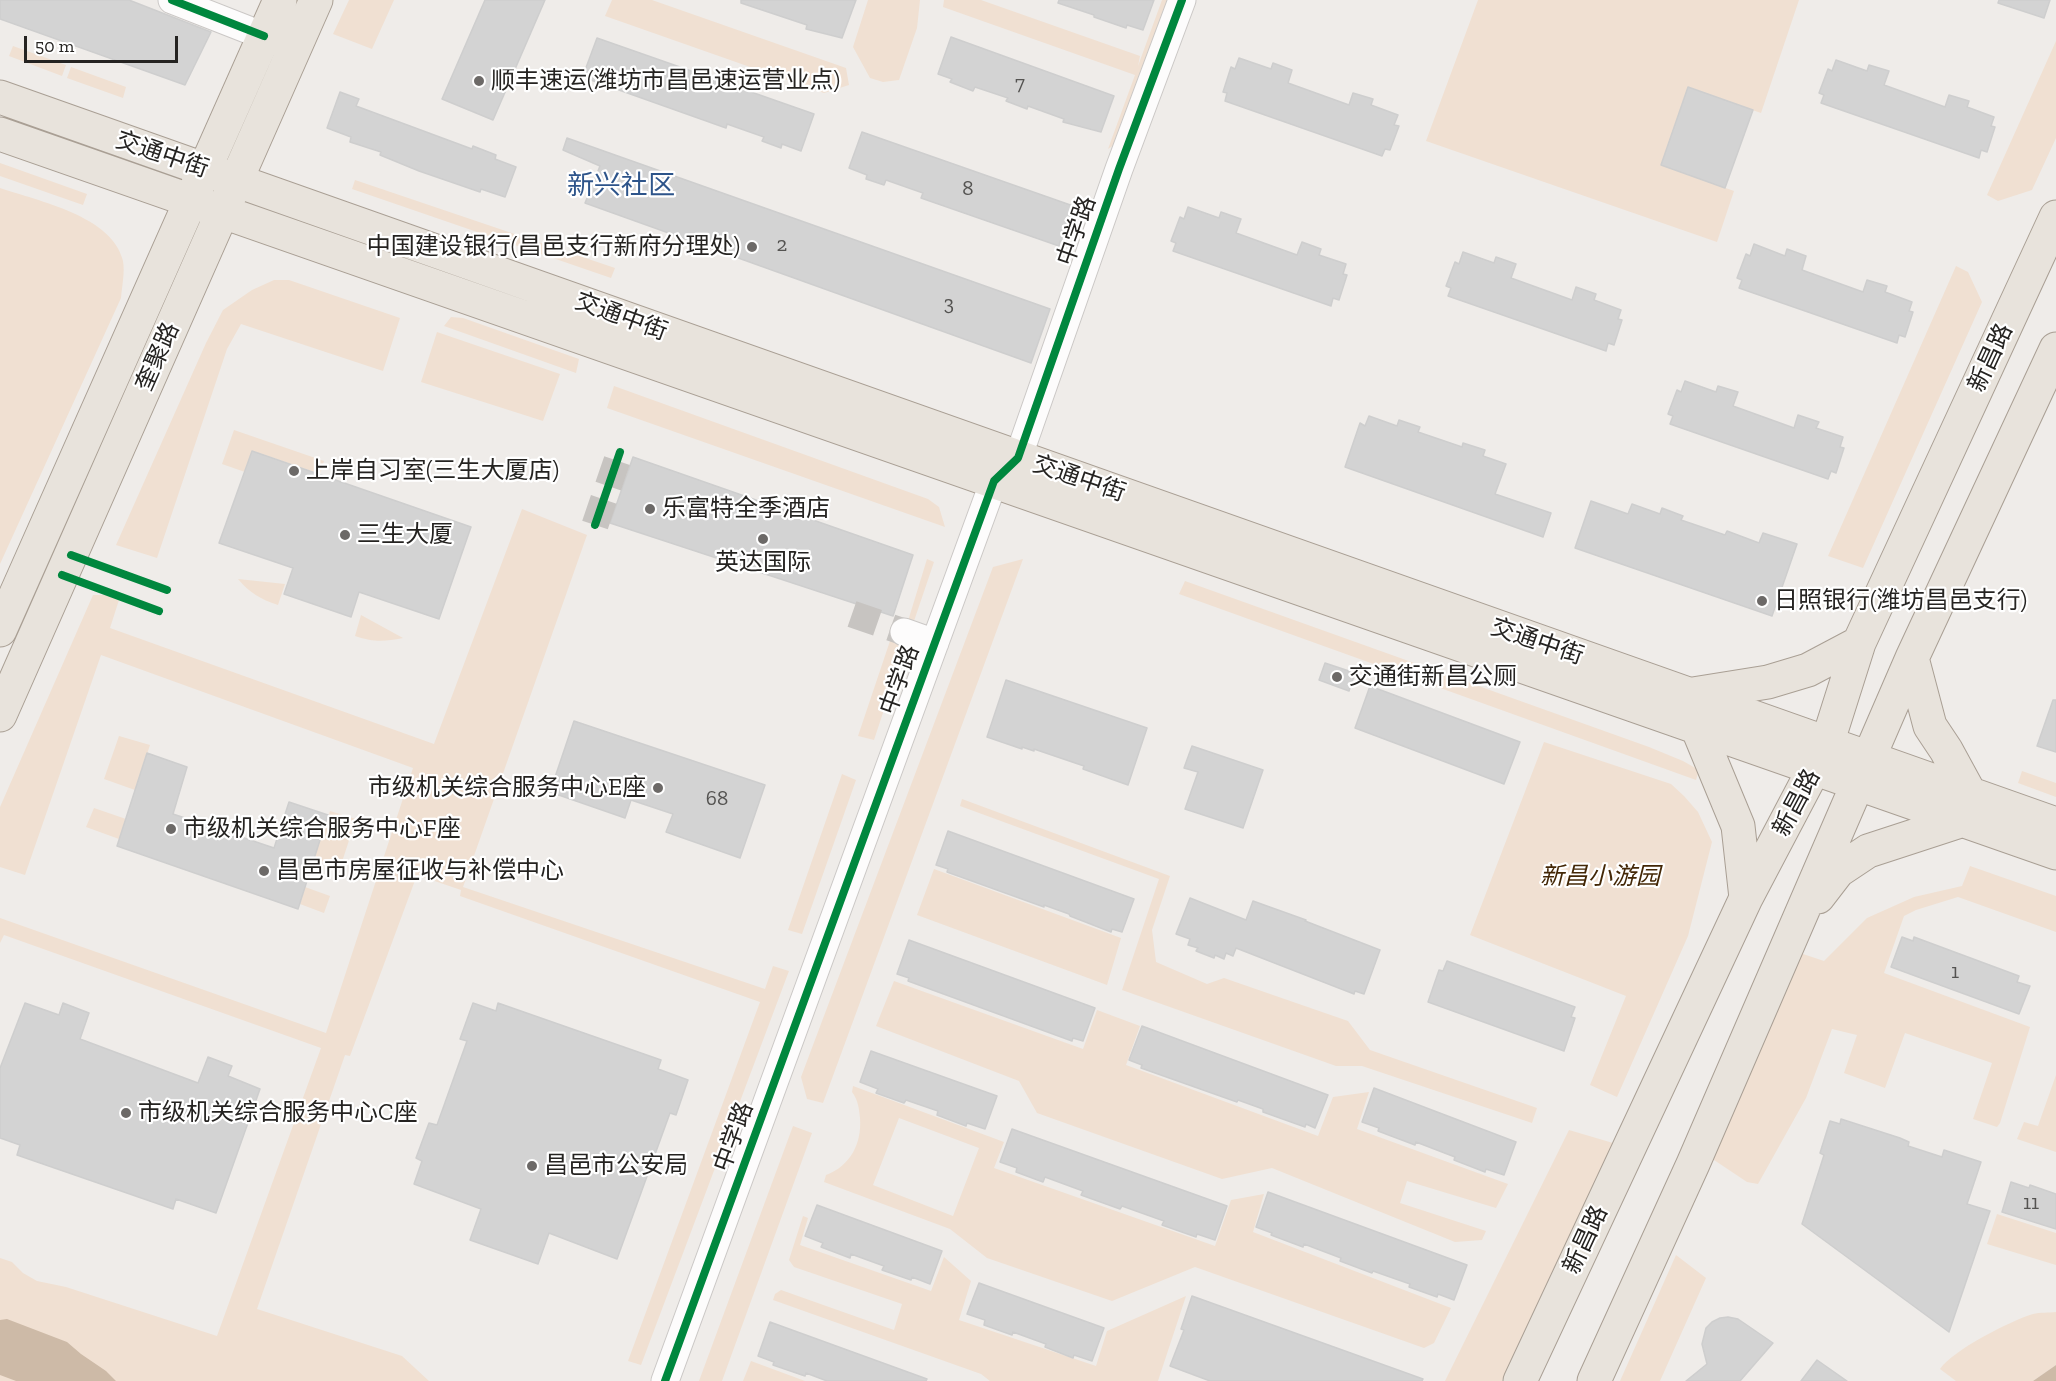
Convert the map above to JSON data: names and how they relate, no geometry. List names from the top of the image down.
{
  "streets": {
    "main road": ["交通中街", "奎聚路", "新昌路"],
    "street": ["中学路"]
  },
  "crossings": [
    ["交通中街", "中学路"],
    ["交通中街", "奎聚路"],
    ["交通中街", "新昌路"]
  ],
  "districts": ["新兴社区"],
  "parks": ["新昌小游园"],
  "places": [
    "顺丰速运(潍坊市昌邑速运营业点)",
    "中国建设银行(昌邑支行新府分理处)",
    "上岸自习室(三生大厦店)",
    "乐富特全季酒店",
    "三生大厦",
    "英达国际",
    "日照银行(潍坊昌邑支行)",
    "交通街新昌公厕",
    "市级机关综合服务中心E座",
    "市级机关综合服务中心F座",
    "昌邑市房屋征收与补偿中心",
    "市级机关综合服务中心C座",
    "昌邑市公安局"
  ],
  "house_numbers": [
    "7",
    "8",
    "2",
    "3",
    "68",
    "1",
    "11"
  ],
  "scale_bar": "50 m"
}
